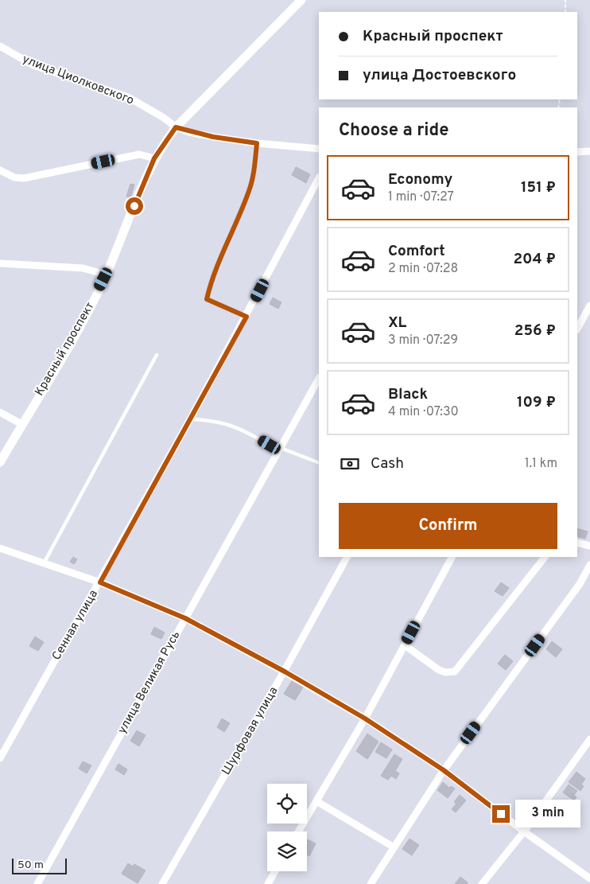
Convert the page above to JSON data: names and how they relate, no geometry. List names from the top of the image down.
{
  "streets": {
    "street": [
      "улица Циолковского",
      "Красный проспект",
      "Сенная улица",
      "улица Великая Русь",
      "Шурфовая улица"
    ]
  },
  "crossings": [
    ["улица Циолковского", "Красный проспект"]
  ],
  "scale_bar": "50 m",
  "page": {
    "banner": ["Красный проспект", "улица Достоевского"],
    "heading": "Choose a ride",
    "list": [
      {
        "name": "Economy",
        "note": "1 min · 07:27",
        "value": "151 ₽"
      },
      {
        "name": "Comfort",
        "note": "2 min · 07:28",
        "value": "204 ₽"
      },
      {
        "name": "XL",
        "note": "3 min · 07:29",
        "value": "256 ₽"
      },
      {
        "name": "Black",
        "note": "4 min · 07:30",
        "value": "109 ₽"
      }
    ],
    "pay": ["Cash", "1.1 km"],
    "buttons": "Confirm",
    "bubble": "3 min",
    "scale": "50 m"
  }
}
